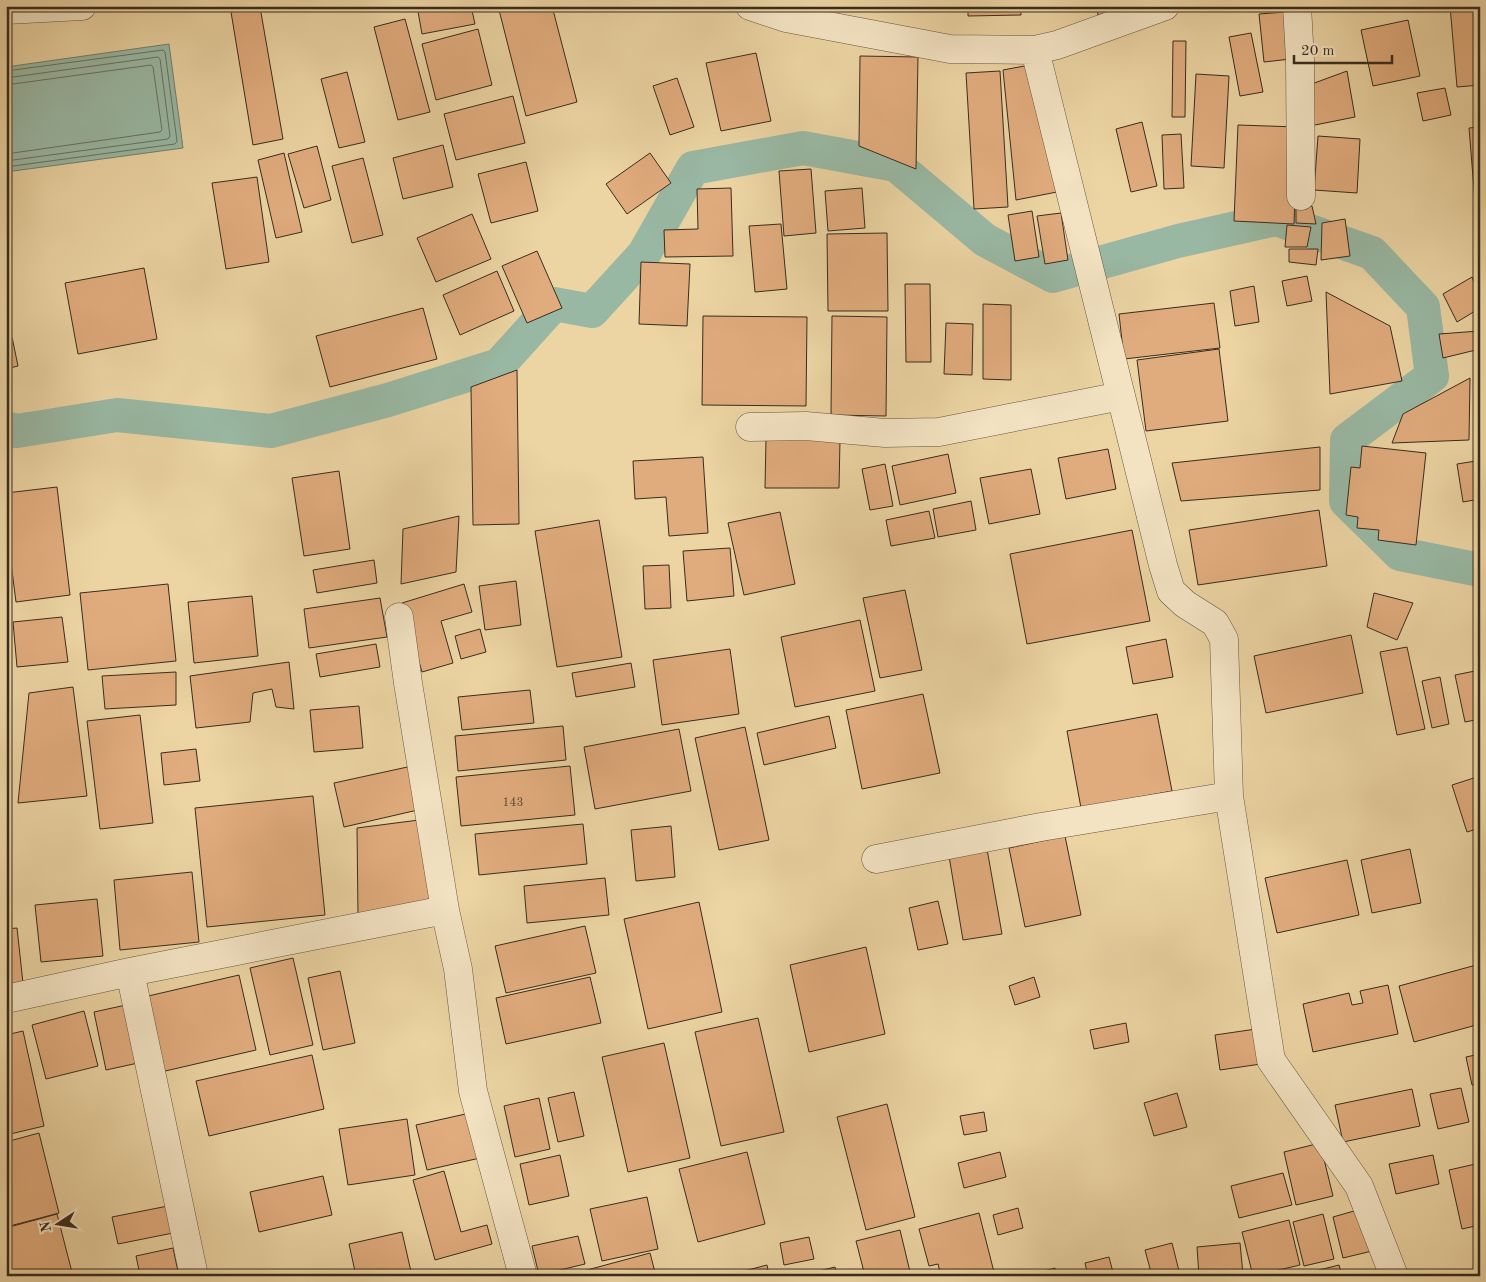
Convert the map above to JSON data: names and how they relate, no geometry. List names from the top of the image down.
{
  "house_numbers": ["143"],
  "scale_bar": "20 m",
  "north": "left"
}
